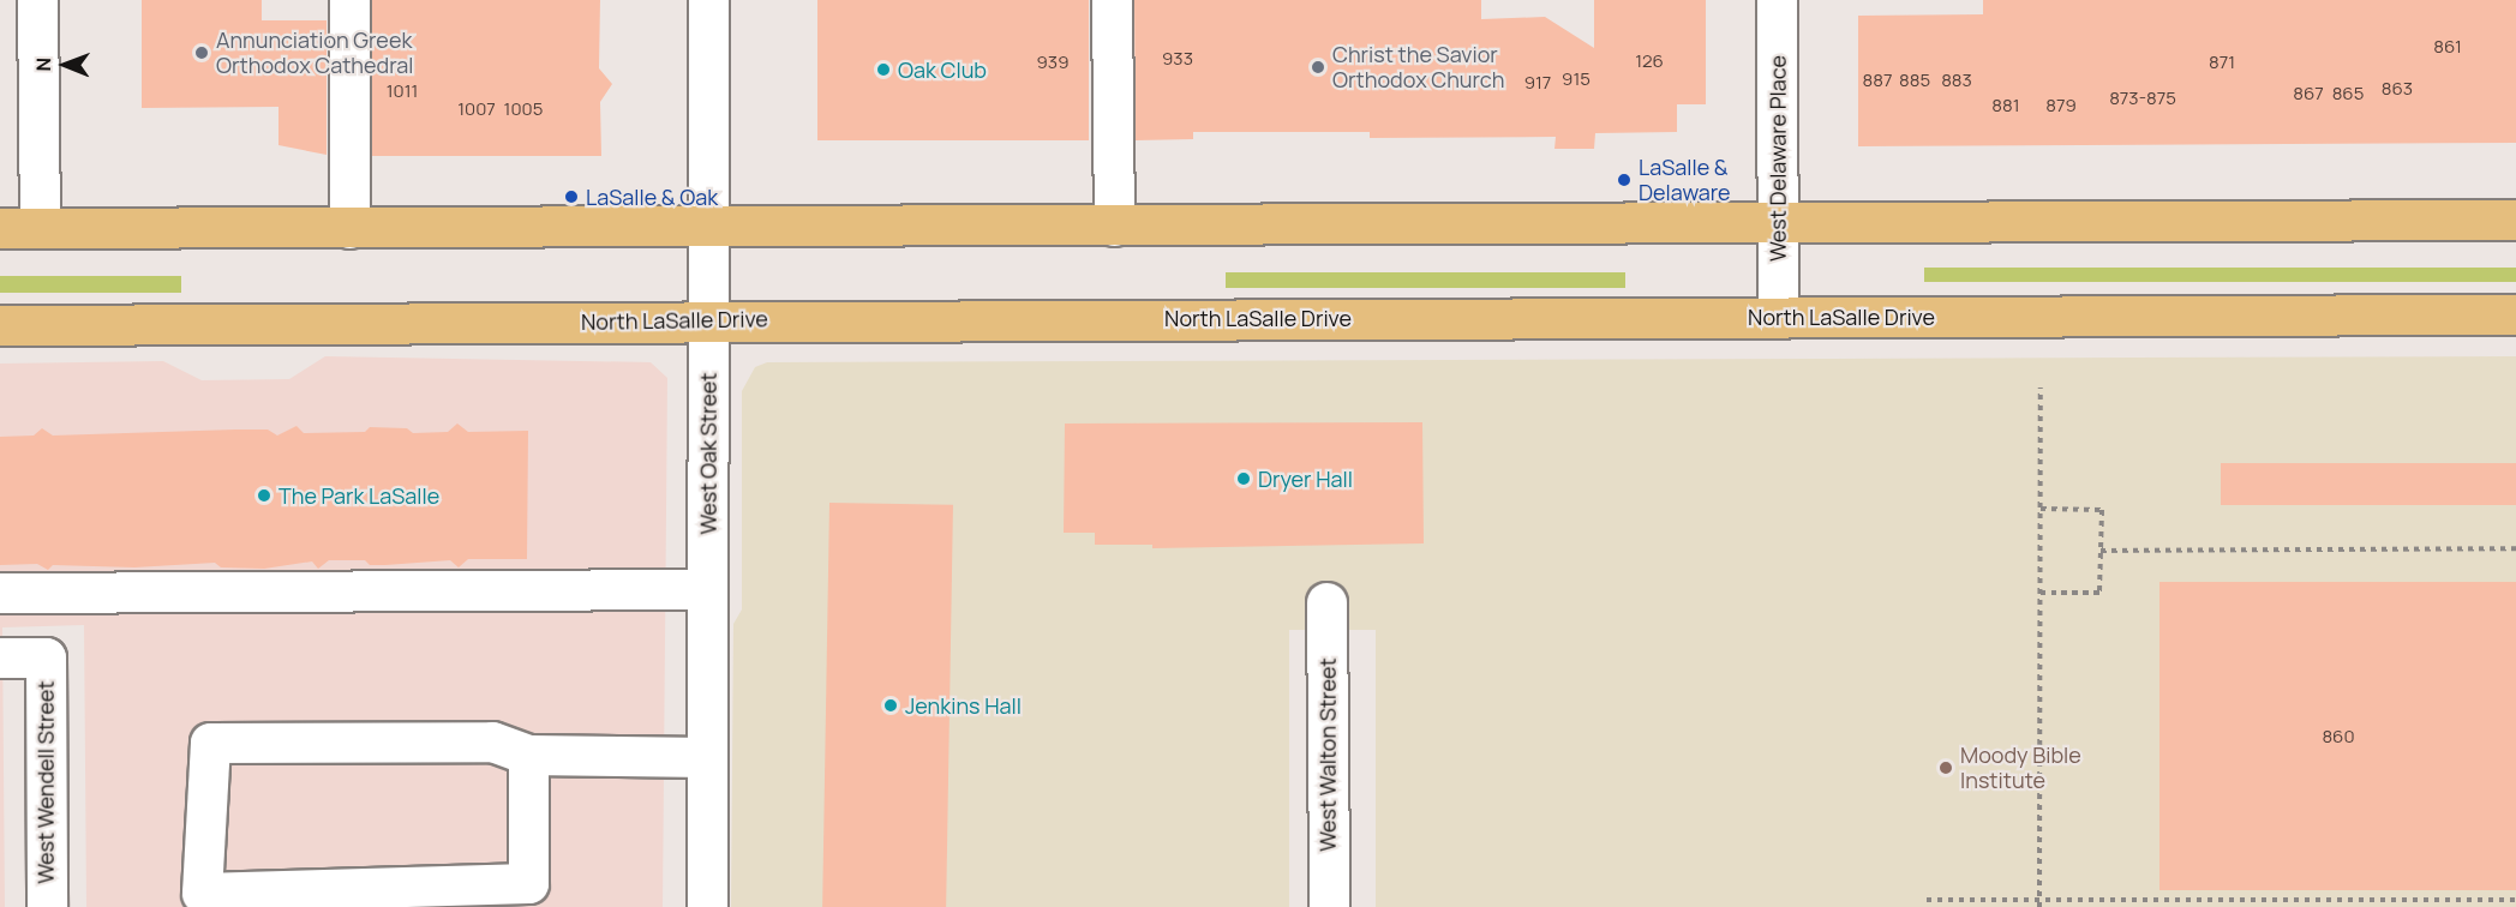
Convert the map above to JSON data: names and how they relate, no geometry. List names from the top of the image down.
{
  "streets": {
    "main road": ["North LaSalle Drive"],
    "street": [
      "West Delaware Place",
      "West Oak Street",
      "West Walton Street",
      "West Wendell Street"
    ]
  },
  "crossings": [
    ["West Delaware Place", "North LaSalle Drive"],
    ["North LaSalle Drive", "West Oak Street"]
  ],
  "places": [
    "Annunciation Greek Orthodox Cathedral",
    "Christ the Savior Orthodox Church",
    "Oak Club",
    "LaSalle & Delaware",
    "LaSalle & Oak",
    "Dryer Hall",
    "The Park LaSalle",
    "Jenkins Hall",
    "Moody Bible Institute"
  ],
  "house_numbers": [
    "861",
    "933",
    "126",
    "939",
    "871",
    "915",
    "887",
    "885",
    "883",
    "917",
    "863",
    "1011",
    "867",
    "865",
    "873-875",
    "881",
    "879",
    "1007",
    "1005",
    "860"
  ],
  "north": "left"
}
